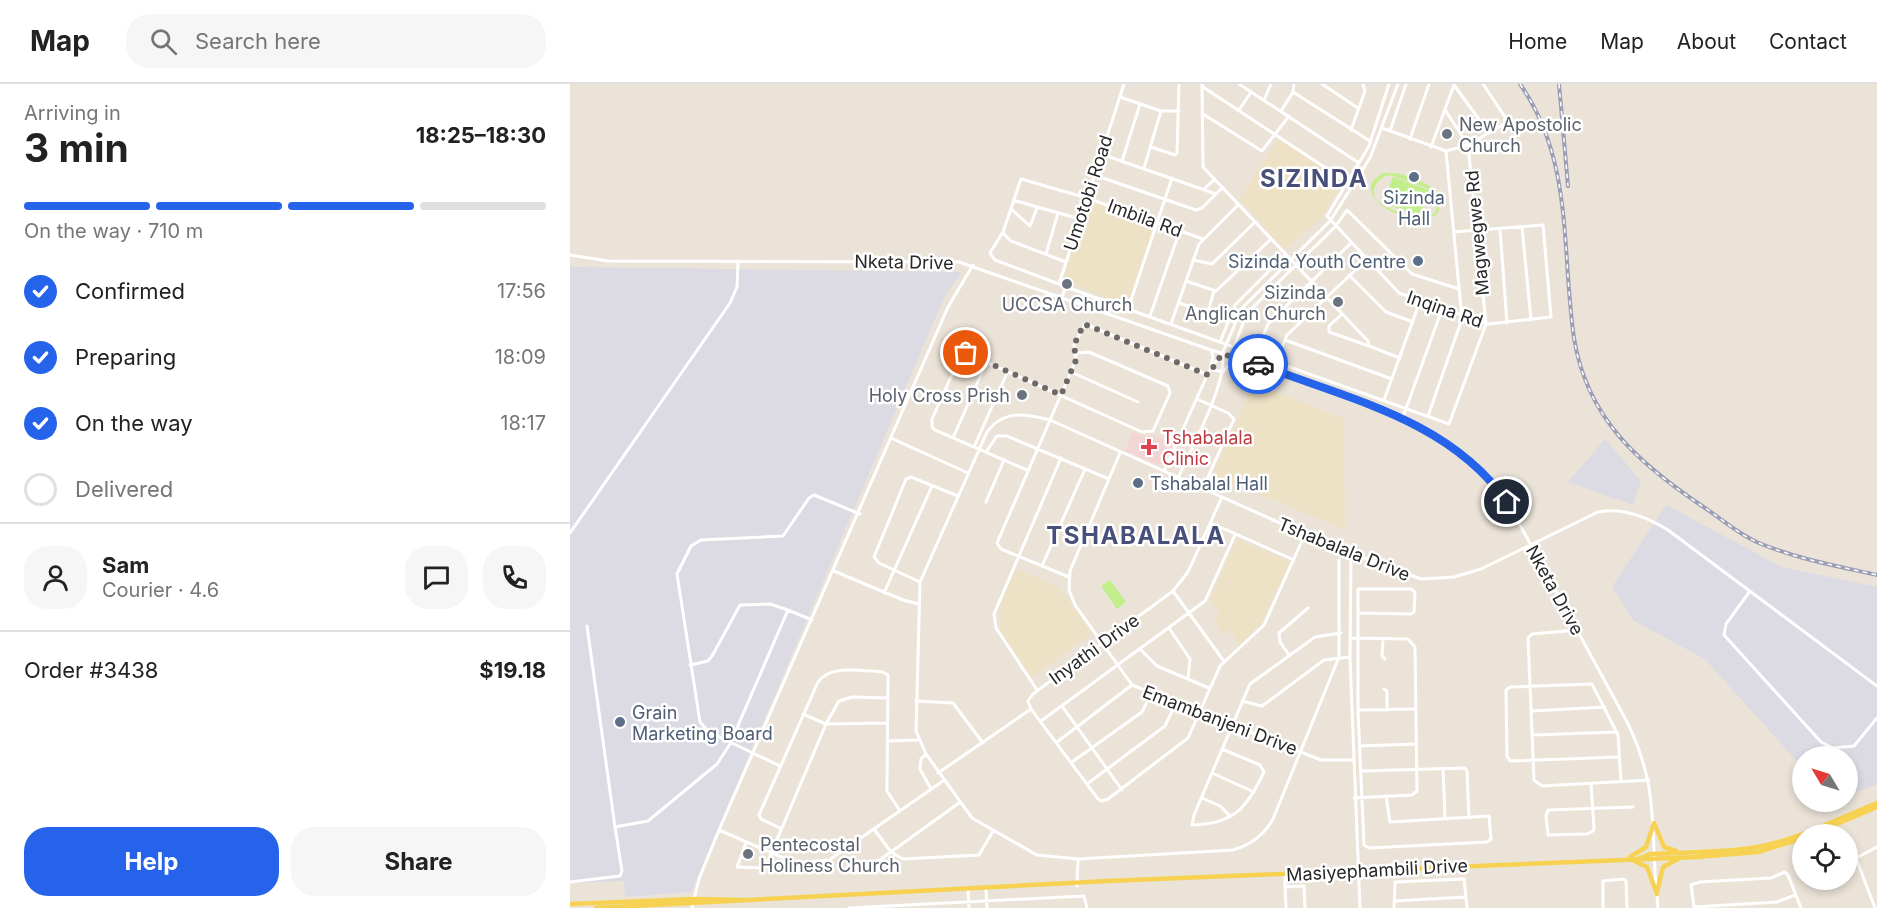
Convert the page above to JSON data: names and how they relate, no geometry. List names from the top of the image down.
{
  "streets": {
    "main road": ["Masiyephambili Drive"],
    "street": [
      "Umotobi Road",
      "Imbila Rd",
      "Magwegwe Rd",
      "Nketa Drive",
      "Inqina Rd",
      "Tshabalala Drive",
      "Inyathi Drive",
      "Emambanjeni Drive"
    ]
  },
  "crossings": [
    ["Umotobi Road", "Imbila Rd"],
    ["Magwegwe Rd", "Inqina Rd"],
    ["Nketa Drive", "Tshabalala Drive"],
    ["Nketa Drive", "Masiyephambili Drive"],
    ["Tshabalala Drive", "Inyathi Drive"],
    ["Inyathi Drive", "Emambanjeni Drive"]
  ],
  "districts": ["SIZINDA", "TSHABALALA"],
  "places": {
    "other": [
      "New Apostolic Church",
      "Sizinda Hall",
      "Sizinda Youth Centre",
      "UCCSA Church",
      "Sizinda Anglican Church",
      "Holy Cross Prish",
      "Tshabalal Hall",
      "Grain Marketing Board",
      "Pentecostal Holiness Church"
    ],
    "health": ["Tshabalala Clinic"]
  },
  "north": "top left",
  "page": {
    "header": "Map",
    "search": "Search here",
    "nav": [
      "Home",
      "Map",
      "About",
      "Contact"
    ],
    "heading": ["3 min", "Arriving in", "18:25–18:30"],
    "panel": [
      "Sam",
      "Courier · 4.6",
      "Order #3438",
      "$19.18"
    ],
    "bar": "On the way · 710 m",
    "list": [
      ["Confirmed", "17:56"],
      ["Preparing", "18:09"],
      ["On the way", "18:17"],
      "Delivered"
    ],
    "buttons": ["Help", "Share"]
  }
}
